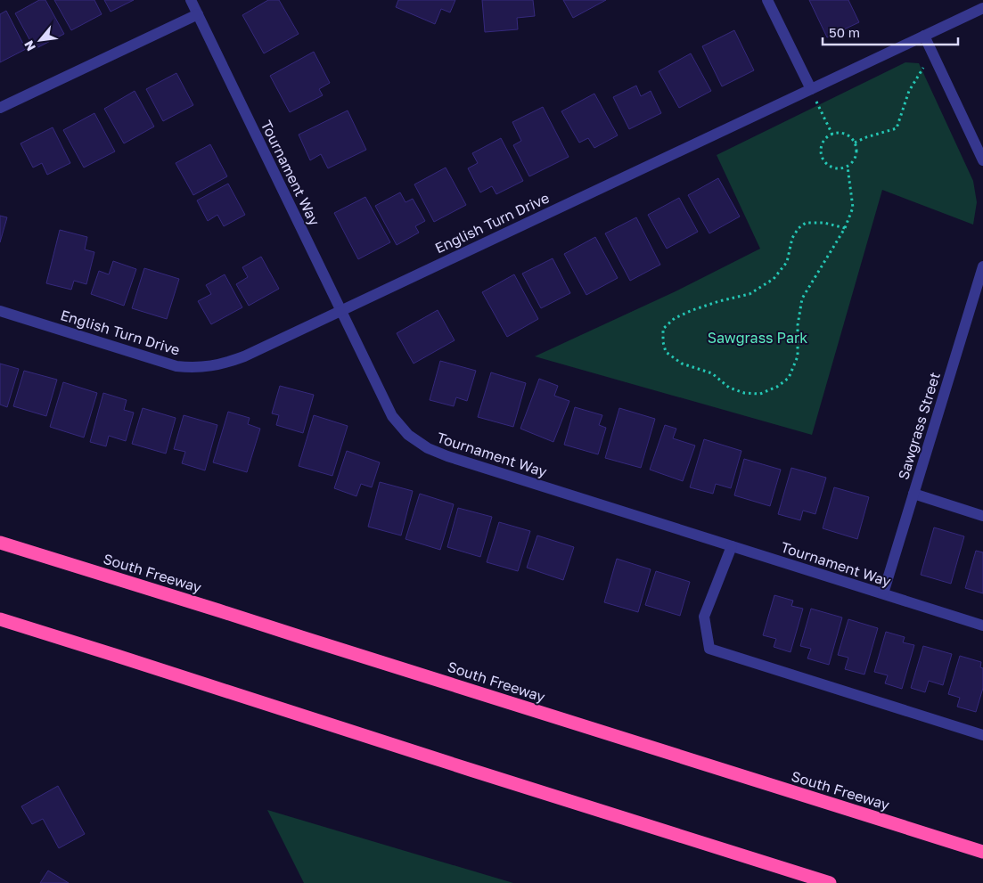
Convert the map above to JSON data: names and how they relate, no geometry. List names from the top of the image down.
{
  "streets": {
    "highway": ["South Freeway"],
    "street": ["Tournament Way", "English Turn Drive", "Sawgrass Street"]
  },
  "crossings": [
    ["Tournament Way", "English Turn Drive"],
    ["Tournament Way", "Sawgrass Street"]
  ],
  "parks": ["Sawgrass Park"],
  "scale_bar": "50 m",
  "north": "bottom left"
}
